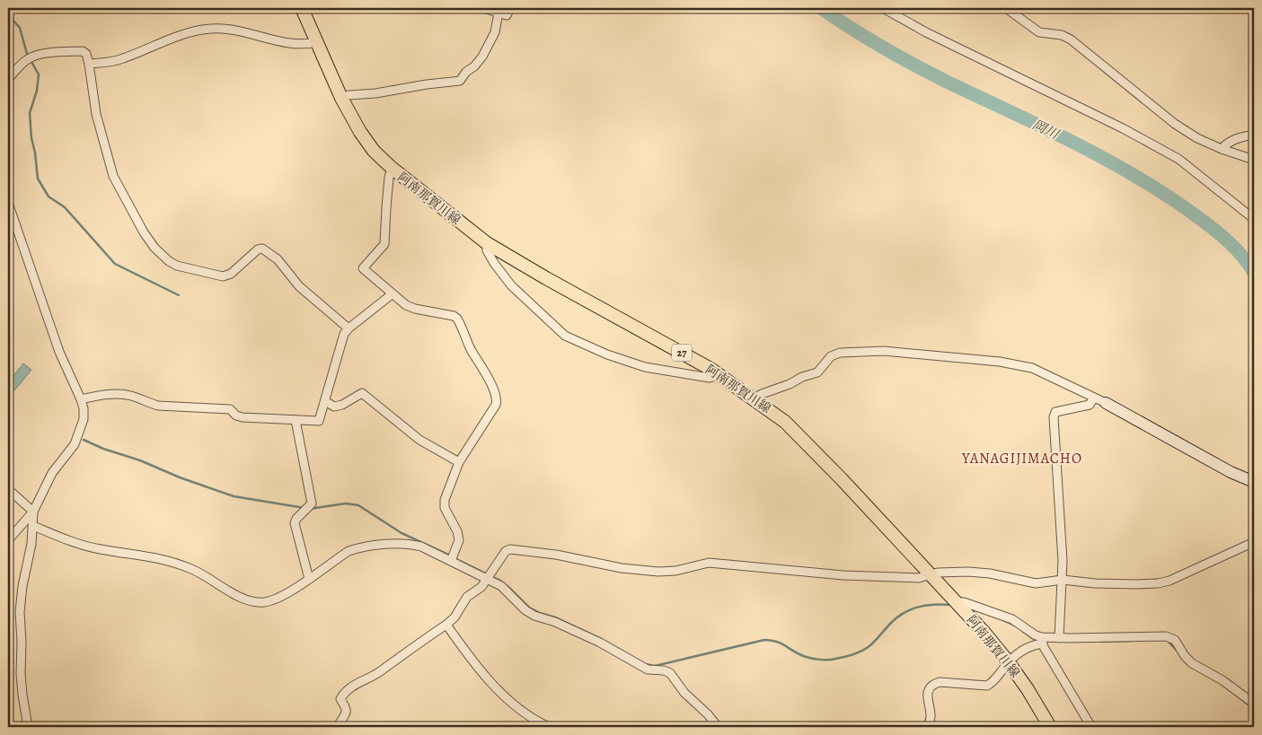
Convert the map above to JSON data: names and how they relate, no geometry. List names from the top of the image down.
{
  "streets": {
    "main road": ["阿南那賀川線", "27"]
  },
  "districts": ["YANAGIJIMACHO"],
  "water": ["岡川"]
}
